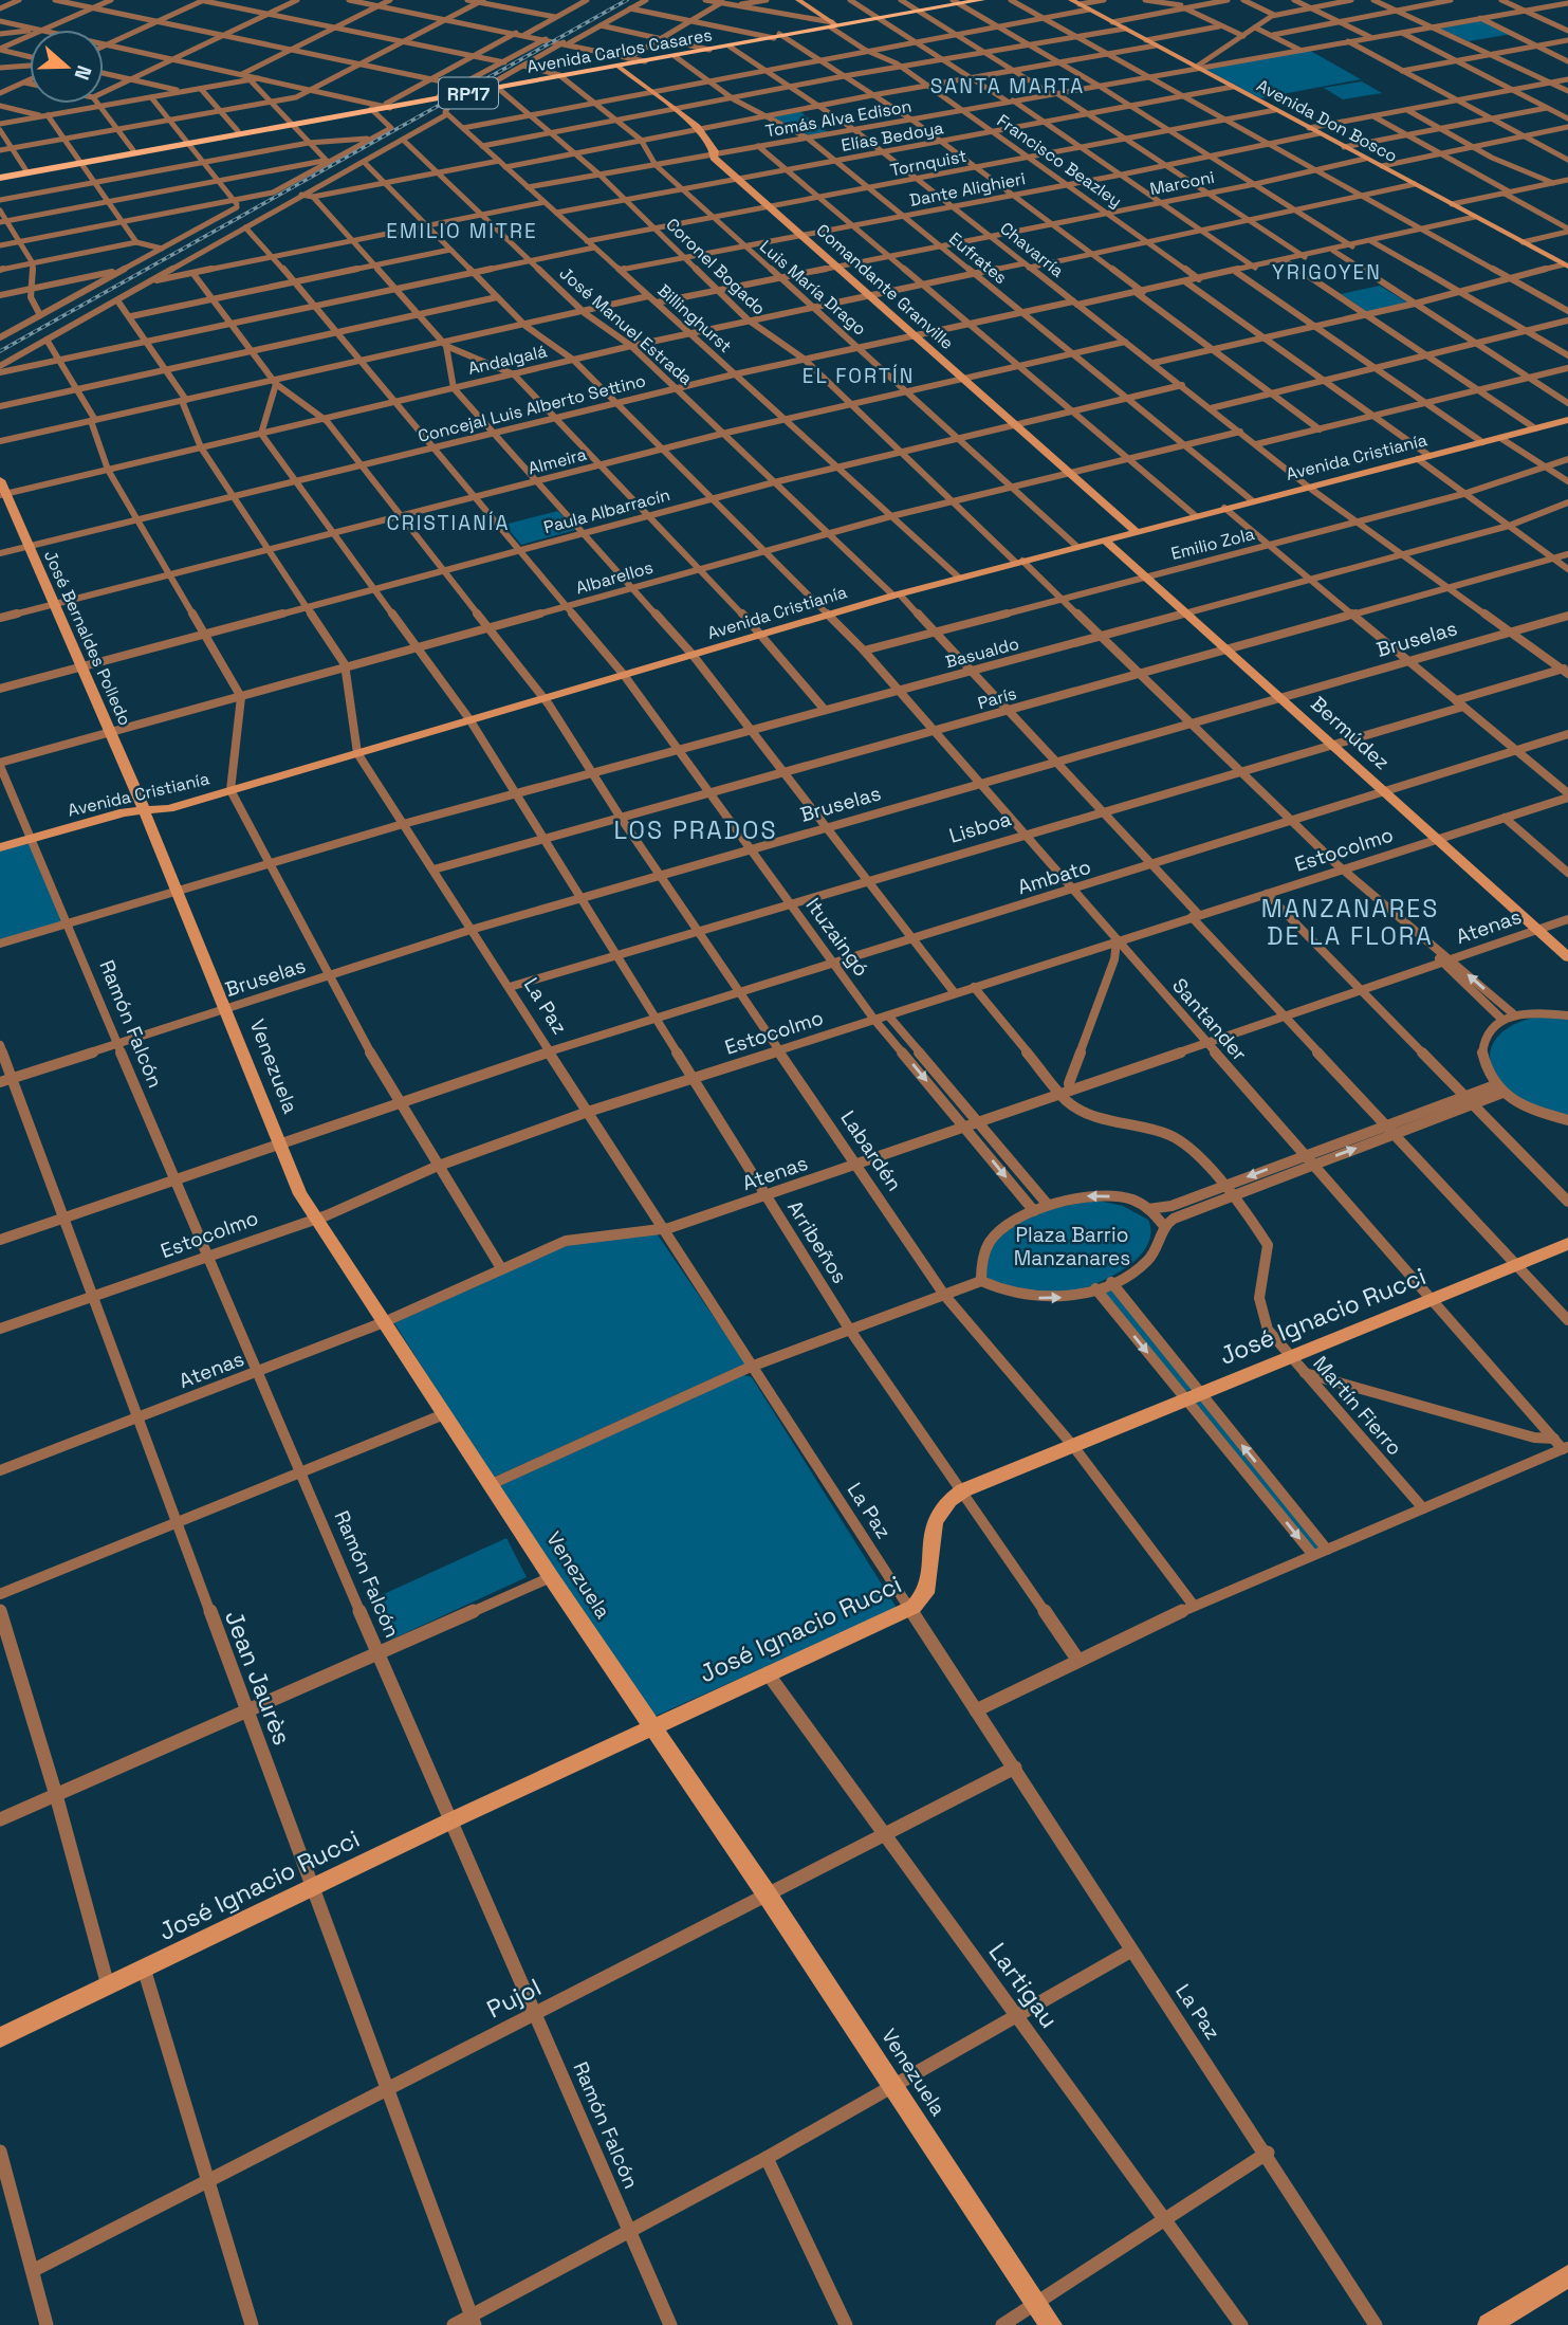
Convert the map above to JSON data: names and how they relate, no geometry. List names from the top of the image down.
{
  "streets": {
    "main road": ["Avenida Carlos Casares", "RP17"],
    "street": [
      "Tomás Alva Edison",
      "Avenida Don Bosco",
      "Elías Bedoya",
      "Francisco Beazley",
      "Tornquist",
      "Marconi",
      "Dante Alighieri",
      "Chavarría",
      "Eufrates",
      "Coronel Bogado",
      "Comandante Granville",
      "Luis María Drago",
      "Billinghurst",
      "José Manuel Estrada",
      "Andalgalá",
      "Concejal Luis Alberto Settino",
      "Avenida Cristianía",
      "Almeira",
      "Paula Albarracín",
      "Emilio Zola",
      "Albarellos",
      "José Bernaldes Polledo",
      "Bruselas",
      "Basualdo",
      "París",
      "Bermúdez",
      "Lisboa",
      "Estocolmo",
      "Ambato",
      "Atenas",
      "Ituzaingó",
      "La Paz",
      "Santander",
      "Ramón Falcón",
      "Venezuela",
      "Labardén",
      "Arribeños",
      "José Ignacio Rucci",
      "Martín Fierro",
      "Jean Jaurès",
      "Lartigau",
      "Pujol"
    ]
  },
  "crossings": [
    ["Avenida Carlos Casares", "Francisco Beazley"],
    ["Avenida Carlos Casares", "Chavarría"],
    ["Avenida Carlos Casares", "Eufrates"],
    ["Avenida Carlos Casares", "Coronel Bogado"],
    ["Avenida Carlos Casares", "Comandante Granville"],
    ["Avenida Carlos Casares", "Luis María Drago"],
    ["Tomás Alva Edison", "Avenida Don Bosco"],
    ["Tomás Alva Edison", "Francisco Beazley"],
    ["Tomás Alva Edison", "Chavarría"],
    ["Tomás Alva Edison", "Eufrates"],
    ["Tomás Alva Edison", "Coronel Bogado"],
    ["Tomás Alva Edison", "Comandante Granville"],
    ["Tomás Alva Edison", "Luis María Drago"],
    ["Tomás Alva Edison", "Billinghurst"],
    ["Avenida Don Bosco", "Elías Bedoya"],
    ["Avenida Don Bosco", "Tornquist"],
    ["Avenida Don Bosco", "Marconi"],
    ["Avenida Don Bosco", "Dante Alighieri"],
    ["Avenida Don Bosco", "Andalgalá"],
    ["Avenida Don Bosco", "Concejal Luis Alberto Settino"],
    ["Elías Bedoya", "Francisco Beazley"],
    ["Elías Bedoya", "Chavarría"],
    ["Elías Bedoya", "Eufrates"],
    ["Elías Bedoya", "Coronel Bogado"],
    ["Elías Bedoya", "Comandante Granville"],
    ["Elías Bedoya", "Luis María Drago"],
    ["Elías Bedoya", "Billinghurst"],
    ["Francisco Beazley", "Tornquist"],
    ["Francisco Beazley", "Marconi"],
    ["Francisco Beazley", "Dante Alighieri"],
    ["Francisco Beazley", "Andalgalá"],
    ["Francisco Beazley", "Concejal Luis Alberto Settino"],
    ["Tornquist", "Chavarría"],
    ["Tornquist", "Eufrates"],
    ["Tornquist", "Coronel Bogado"],
    ["Tornquist", "Comandante Granville"],
    ["Tornquist", "Luis María Drago"],
    ["Tornquist", "Billinghurst"],
    ["Marconi", "Chavarría"],
    ["Marconi", "Eufrates"],
    ["Marconi", "Coronel Bogado"],
    ["Marconi", "Comandante Granville"],
    ["Marconi", "Luis María Drago"],
    ["Marconi", "Billinghurst"],
    ["Dante Alighieri", "Chavarría"],
    ["Dante Alighieri", "Eufrates"],
    ["Dante Alighieri", "Coronel Bogado"],
    ["Dante Alighieri", "Comandante Granville"],
    ["Dante Alighieri", "Luis María Drago"],
    ["Dante Alighieri", "Billinghurst"],
    ["Chavarría", "Andalgalá"],
    ["Chavarría", "Concejal Luis Alberto Settino"],
    ["Chavarría", "Avenida Cristianía"],
    ["Chavarría", "Almeira"],
    ["Chavarría", "Paula Albarracín"],
    ["Chavarría", "Emilio Zola"],
    ["Chavarría", "Albarellos"],
    ["Chavarría", "Bruselas"],
    ["Chavarría", "Basualdo"],
    ["Chavarría", "París"],
    ["Chavarría", "Lisboa"],
    ["Eufrates", "Andalgalá"],
    ["Eufrates", "Concejal Luis Alberto Settino"],
    ["Eufrates", "Avenida Cristianía"],
    ["Eufrates", "Almeira"],
    ["Eufrates", "Paula Albarracín"],
    ["Eufrates", "Albarellos"],
    ["Coronel Bogado", "Andalgalá"],
    ["Coronel Bogado", "Concejal Luis Alberto Settino"],
    ["Coronel Bogado", "Avenida Cristianía"],
    ["Coronel Bogado", "Almeira"],
    ["Coronel Bogado", "Paula Albarracín"],
    ["Coronel Bogado", "Emilio Zola"],
    ["Coronel Bogado", "Albarellos"],
    ["Coronel Bogado", "Bruselas"],
    ["Coronel Bogado", "Basualdo"],
    ["Coronel Bogado", "París"],
    ["Coronel Bogado", "Lisboa"],
    ["Coronel Bogado", "Estocolmo"],
    ["Coronel Bogado", "Ambato"],
    ["Comandante Granville", "Andalgalá"],
    ["Comandante Granville", "Concejal Luis Alberto Settino"],
    ["Comandante Granville", "Avenida Cristianía"],
    ["Comandante Granville", "Almeira"],
    ["Comandante Granville", "Paula Albarracín"],
    ["Comandante Granville", "Albarellos"],
    ["Luis María Drago", "Andalgalá"],
    ["Luis María Drago", "Concejal Luis Alberto Settino"],
    ["Luis María Drago", "Avenida Cristianía"],
    ["Luis María Drago", "Almeira"],
    ["Luis María Drago", "Paula Albarracín"],
    ["Luis María Drago", "Albarellos"],
    ["Billinghurst", "Andalgalá"],
    ["Billinghurst", "Concejal Luis Alberto Settino"],
    ["Billinghurst", "Avenida Cristianía"],
    ["Billinghurst", "Almeira"],
    ["Billinghurst", "Paula Albarracín"],
    ["Billinghurst", "Albarellos"],
    ["José Manuel Estrada", "Andalgalá"],
    ["José Manuel Estrada", "Concejal Luis Alberto Settino"],
    ["José Manuel Estrada", "Avenida Cristianía"],
    ["José Manuel Estrada", "Almeira"],
    ["José Manuel Estrada", "Paula Albarracín"],
    ["José Manuel Estrada", "Emilio Zola"],
    ["José Manuel Estrada", "Albarellos"],
    ["José Manuel Estrada", "Bruselas"],
    ["José Manuel Estrada", "Basualdo"],
    ["José Manuel Estrada", "París"],
    ["José Manuel Estrada", "Lisboa"],
    ["José Manuel Estrada", "Estocolmo"],
    ["José Manuel Estrada", "Ambato"],
    ["José Manuel Estrada", "Atenas"],
    ["José Manuel Estrada", "José Ignacio Rucci"],
    ["Andalgalá", "José Bernaldes Polledo"],
    ["Andalgalá", "Ituzaingó"],
    ["Andalgalá", "Santander"],
    ["Andalgalá", "Labardén"],
    ["Andalgalá", "Arribeños"],
    ["Concejal Luis Alberto Settino", "José Bernaldes Polledo"],
    ["Concejal Luis Alberto Settino", "Ituzaingó"],
    ["Concejal Luis Alberto Settino", "Santander"],
    ["Concejal Luis Alberto Settino", "Labardén"],
    ["Concejal Luis Alberto Settino", "Arribeños"],
    ["Avenida Cristianía", "José Bernaldes Polledo"],
    ["Avenida Cristianía", "Bermúdez"],
    ["Avenida Cristianía", "Ituzaingó"],
    ["Avenida Cristianía", "La Paz"],
    ["Avenida Cristianía", "Santander"],
    ["Avenida Cristianía", "Ramón Falcón"],
    ["Avenida Cristianía", "Venezuela"],
    ["Avenida Cristianía", "Labardén"],
    ["Avenida Cristianía", "Arribeños"],
    ["Almeira", "José Bernaldes Polledo"],
    ["Almeira", "Ituzaingó"],
    ["Almeira", "Santander"],
    ["Almeira", "Labardén"],
    ["Almeira", "Arribeños"],
    ["Paula Albarracín", "José Bernaldes Polledo"],
    ["Paula Albarracín", "Ituzaingó"],
    ["Paula Albarracín", "Santander"],
    ["Paula Albarracín", "Labardén"],
    ["Paula Albarracín", "Arribeños"],
    ["Emilio Zola", "Bermúdez"],
    ["Emilio Zola", "Santander"],
    ["Albarellos", "José Bernaldes Polledo"],
    ["Albarellos", "Ituzaingó"],
    ["Albarellos", "Santander"],
    ["Albarellos", "Ramón Falcón"],
    ["Albarellos", "Labardén"],
    ["Albarellos", "Arribeños"],
    ["José Bernaldes Polledo", "Venezuela"],
    ["Bruselas", "Bermúdez"],
    ["Bruselas", "Ituzaingó"],
    ["Bruselas", "La Paz"],
    ["Bruselas", "Santander"],
    ["Bruselas", "Ramón Falcón"],
    ["Bruselas", "Venezuela"],
    ["Bruselas", "Labardén"],
    ["Bruselas", "Arribeños"],
    ["Bruselas", "Jean Jaurès"],
    ["Basualdo", "Bermúdez"],
    ["Basualdo", "Ituzaingó"],
    ["Basualdo", "La Paz"],
    ["Basualdo", "Santander"],
    ["Basualdo", "Labardén"],
    ["Basualdo", "Arribeños"],
    ["París", "Bermúdez"],
    ["París", "Ituzaingó"],
    ["París", "La Paz"],
    ["París", "Santander"],
    ["París", "Labardén"],
    ["París", "Arribeños"],
    ["Bermúdez", "Lisboa"],
    ["Bermúdez", "Estocolmo"],
    ["Bermúdez", "Ambato"],
    ["Bermúdez", "Atenas"],
    ["Lisboa", "Ituzaingó"],
    ["Lisboa", "La Paz"],
    ["Lisboa", "Santander"],
    ["Lisboa", "Labardén"],
    ["Lisboa", "Arribeños"],
    ["Estocolmo", "Ituzaingó"],
    ["Estocolmo", "La Paz"],
    ["Estocolmo", "Santander"],
    ["Estocolmo", "Ramón Falcón"],
    ["Estocolmo", "Venezuela"],
    ["Estocolmo", "Labardén"],
    ["Estocolmo", "Arribeños"],
    ["Estocolmo", "Martín Fierro"],
    ["Estocolmo", "Jean Jaurès"],
    ["Ambato", "Ituzaingó"],
    ["Ambato", "La Paz"],
    ["Ambato", "Santander"],
    ["Ambato", "Labardén"],
    ["Ambato", "Arribeños"],
    ["Atenas", "Ituzaingó"],
    ["Atenas", "La Paz"],
    ["Atenas", "Santander"],
    ["Atenas", "Ramón Falcón"],
    ["Atenas", "Venezuela"],
    ["Atenas", "Labardén"],
    ["Atenas", "Arribeños"],
    ["Atenas", "Martín Fierro"],
    ["Atenas", "Jean Jaurès"],
    ["La Paz", "José Ignacio Rucci"],
    ["La Paz", "Pujol"],
    ["Santander", "José Ignacio Rucci"],
    ["Ramón Falcón", "José Ignacio Rucci"],
    ["Ramón Falcón", "Pujol"],
    ["Venezuela", "José Ignacio Rucci"],
    ["Venezuela", "Pujol"],
    ["Labardén", "José Ignacio Rucci"],
    ["Arribeños", "José Ignacio Rucci"],
    ["José Ignacio Rucci", "Martín Fierro"],
    ["José Ignacio Rucci", "Jean Jaurès"],
    ["José Ignacio Rucci", "Lartigau"],
    ["Jean Jaurès", "Pujol"],
    ["Lartigau", "Pujol"]
  ],
  "districts": [
    "SANTA MARTA",
    "EMILIO MITRE",
    "YRIGOYEN",
    "EL FORTÍN",
    "CRISTIANÍA",
    "LOS PRADOS",
    "MANZANARES DE LA FLORA"
  ],
  "parks": ["Plaza Barrio Manzanares"],
  "north": "right"
}
